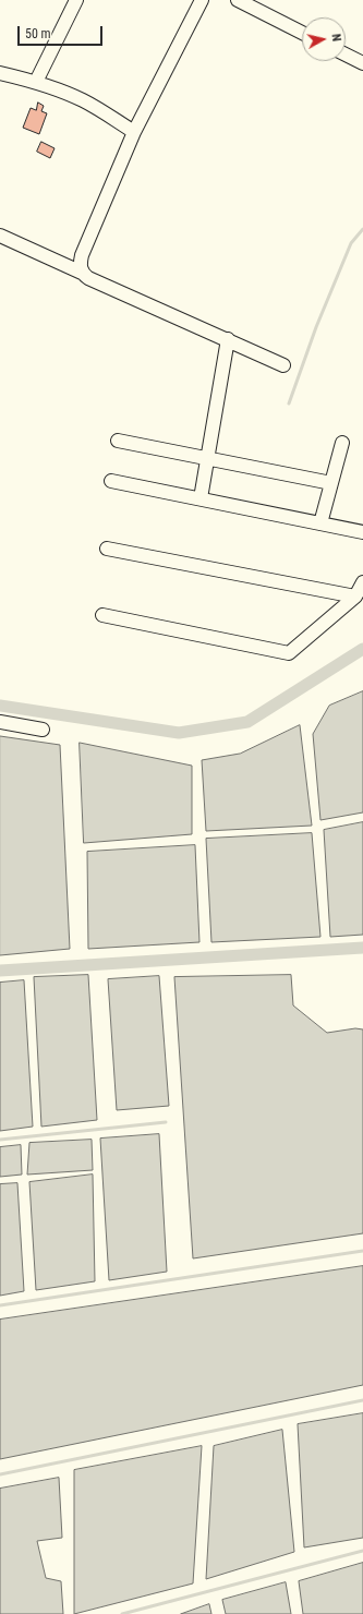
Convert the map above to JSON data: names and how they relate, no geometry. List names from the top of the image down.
{
  "scale_bar": "50 m",
  "north": "right"
}
